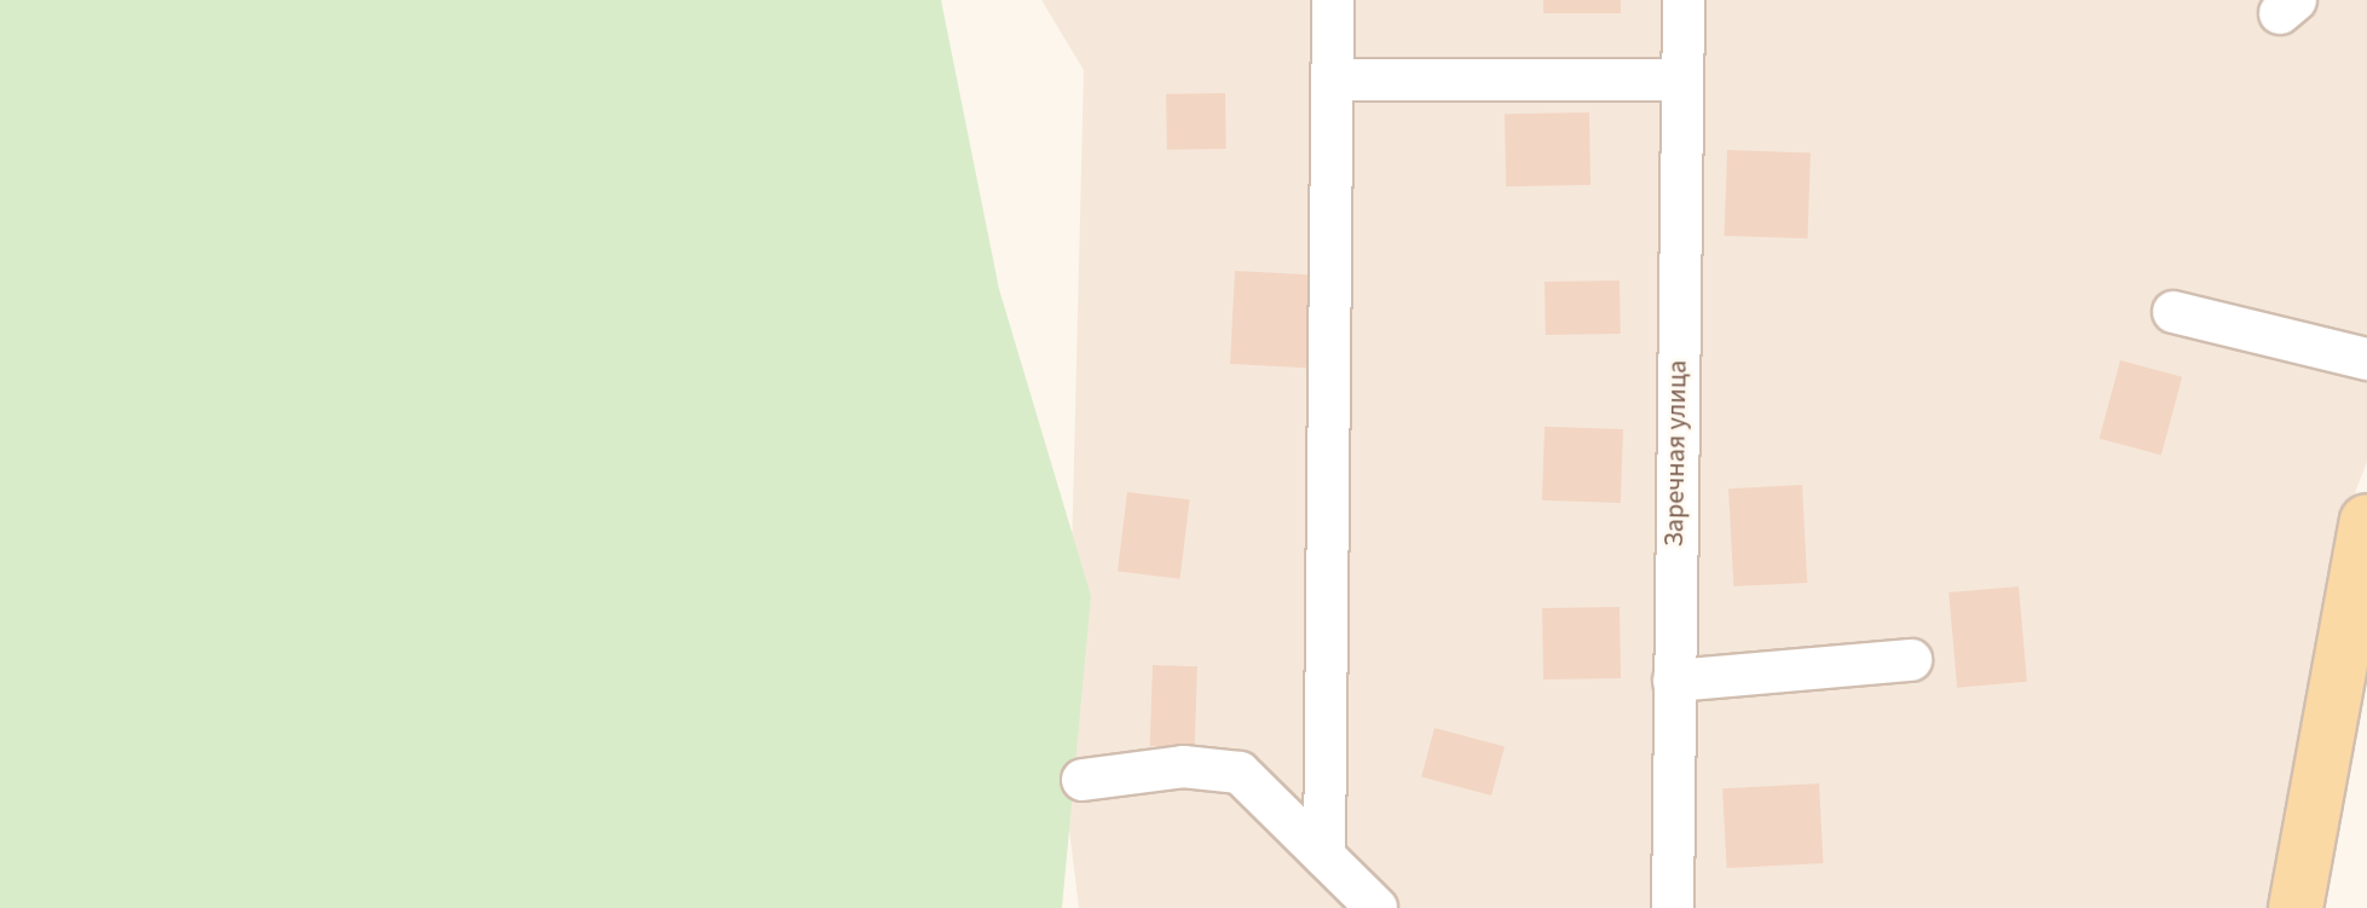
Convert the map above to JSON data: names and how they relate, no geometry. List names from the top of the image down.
{
  "streets": {
    "street": ["Заречная улица"]
  }
}
